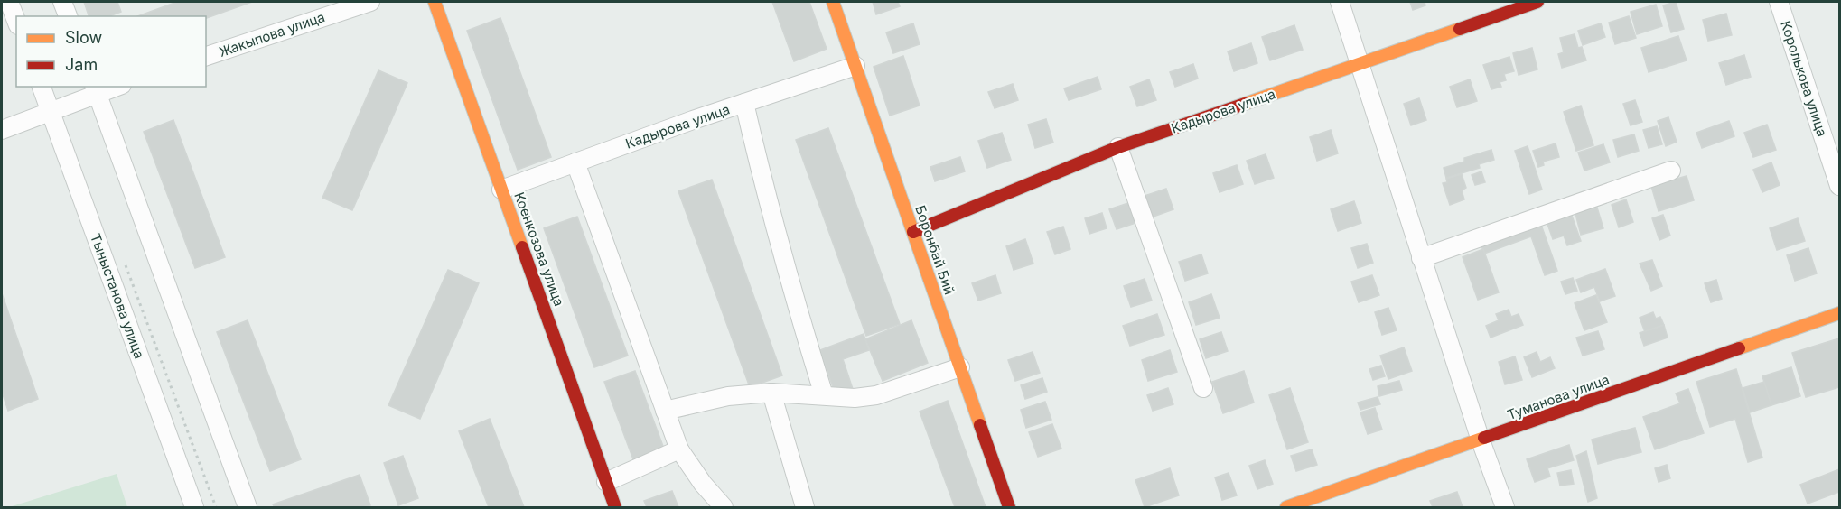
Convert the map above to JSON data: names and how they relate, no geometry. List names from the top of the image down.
{
  "streets": {
    "street": [
      "Жакыпова улица",
      "Королькова улица",
      "Кадырова улица",
      "Коенкозова улица",
      "Боронбай Бий",
      "Тыныстанова улица",
      "Туманова улица"
    ]
  },
  "crossings": [
    ["Кадырова улица", "Коенкозова улица"],
    ["Кадырова улица", "Боронбай Бий"]
  ],
  "legend": ["Slow", "Jam"]
}
